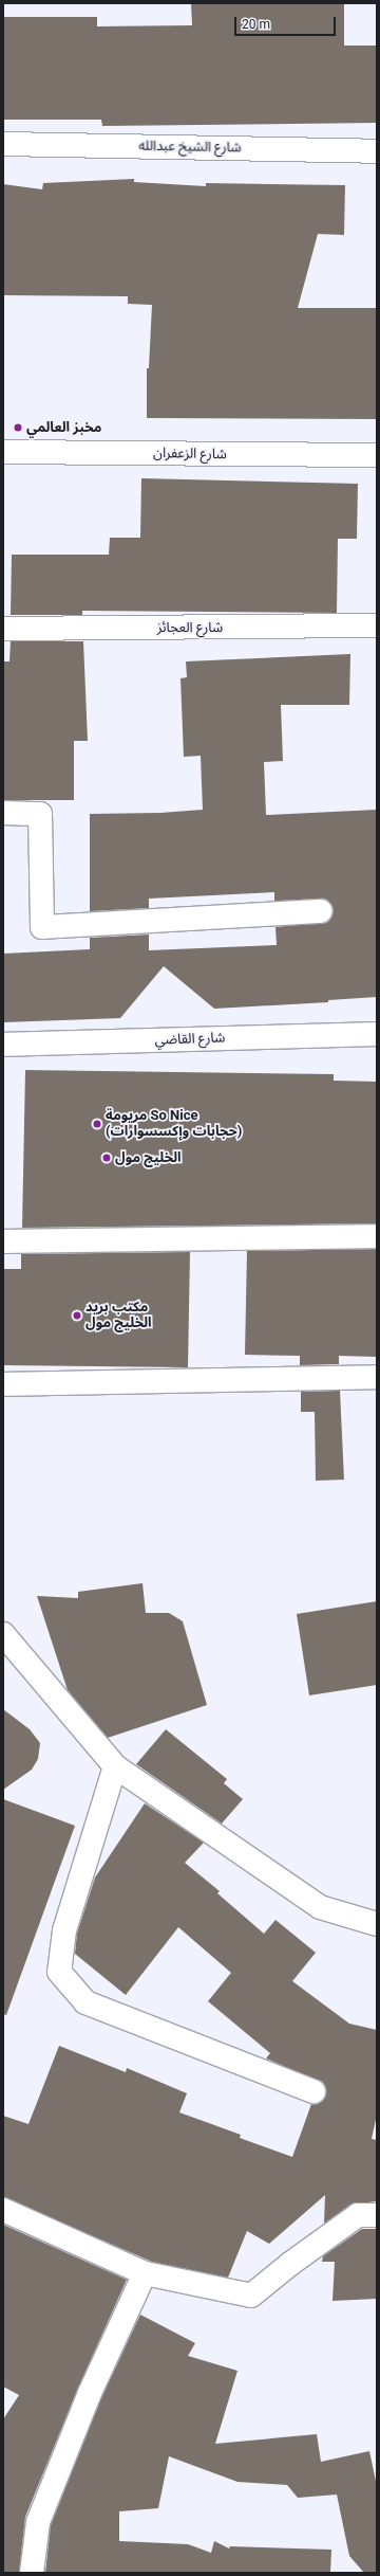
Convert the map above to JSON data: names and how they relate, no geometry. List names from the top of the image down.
{
  "streets": {
    "street": [
      "شارع الشيخ عبدالله",
      "شارع الزعفران",
      "شارع العجائز",
      "شارع القاضي"
    ]
  },
  "places": [
    "مخبز العالمي",
    "مريومة So Nice (حجابات وإكسسوارات)",
    "الخليج مول",
    "مكتب بريد الخليج مول"
  ],
  "scale_bar": "20 m"
}
